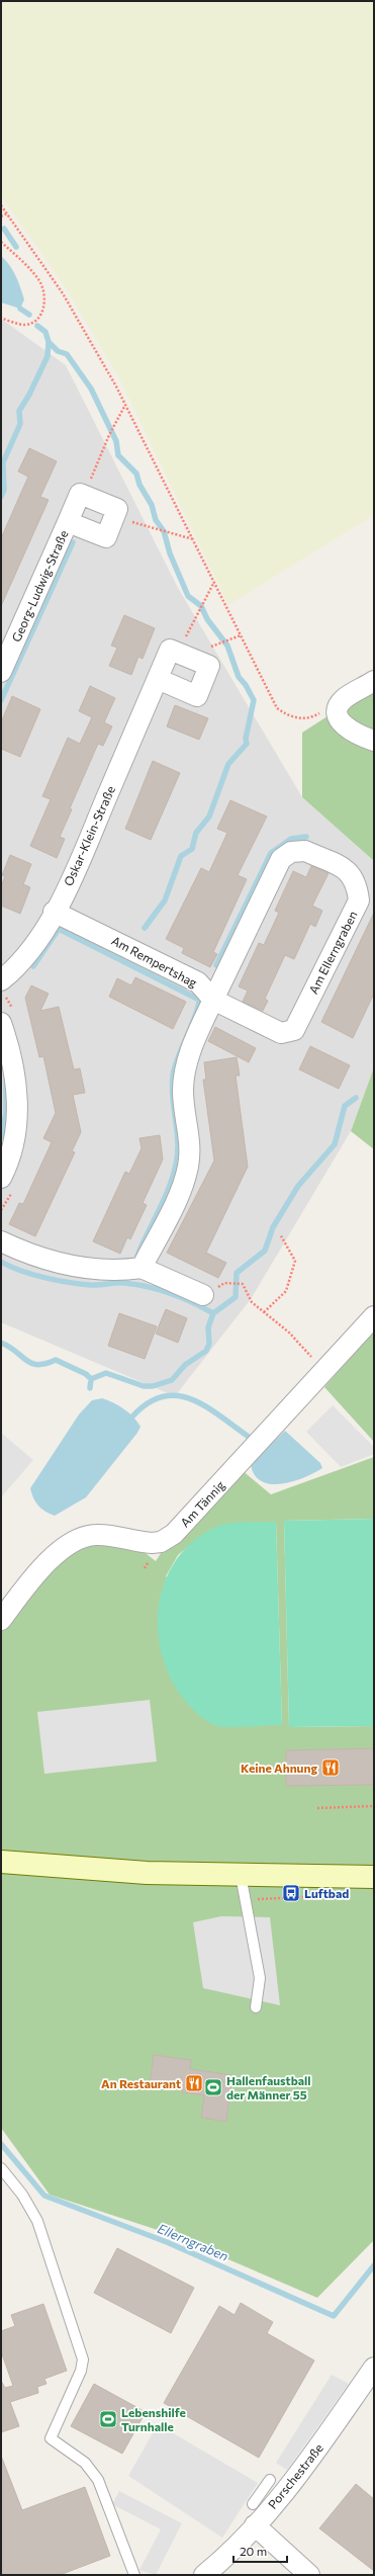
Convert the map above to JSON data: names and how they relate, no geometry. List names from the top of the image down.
{
  "streets": {
    "street": [
      "Georg-Ludwig-Straße",
      "Oskar-Klein-Straße",
      "Am Ellerngraben",
      "Am Rempertshag",
      "Am Tännig",
      "Porschestraße"
    ]
  },
  "crossings": [
    ["Oskar-Klein-Straße", "Am Rempertshag"],
    ["Am Ellerngraben", "Am Rempertshag"]
  ],
  "water": ["Ellerngraben"],
  "places": {
    "restaurant": ["Keine Ahnung", "An Restaurant"],
    "bus stop": ["Luftbad"],
    "sports": ["Hallenfaustball der Männer 55", "Lebenshilfe Turnhalle"]
  },
  "scale_bar": "20 m"
}
